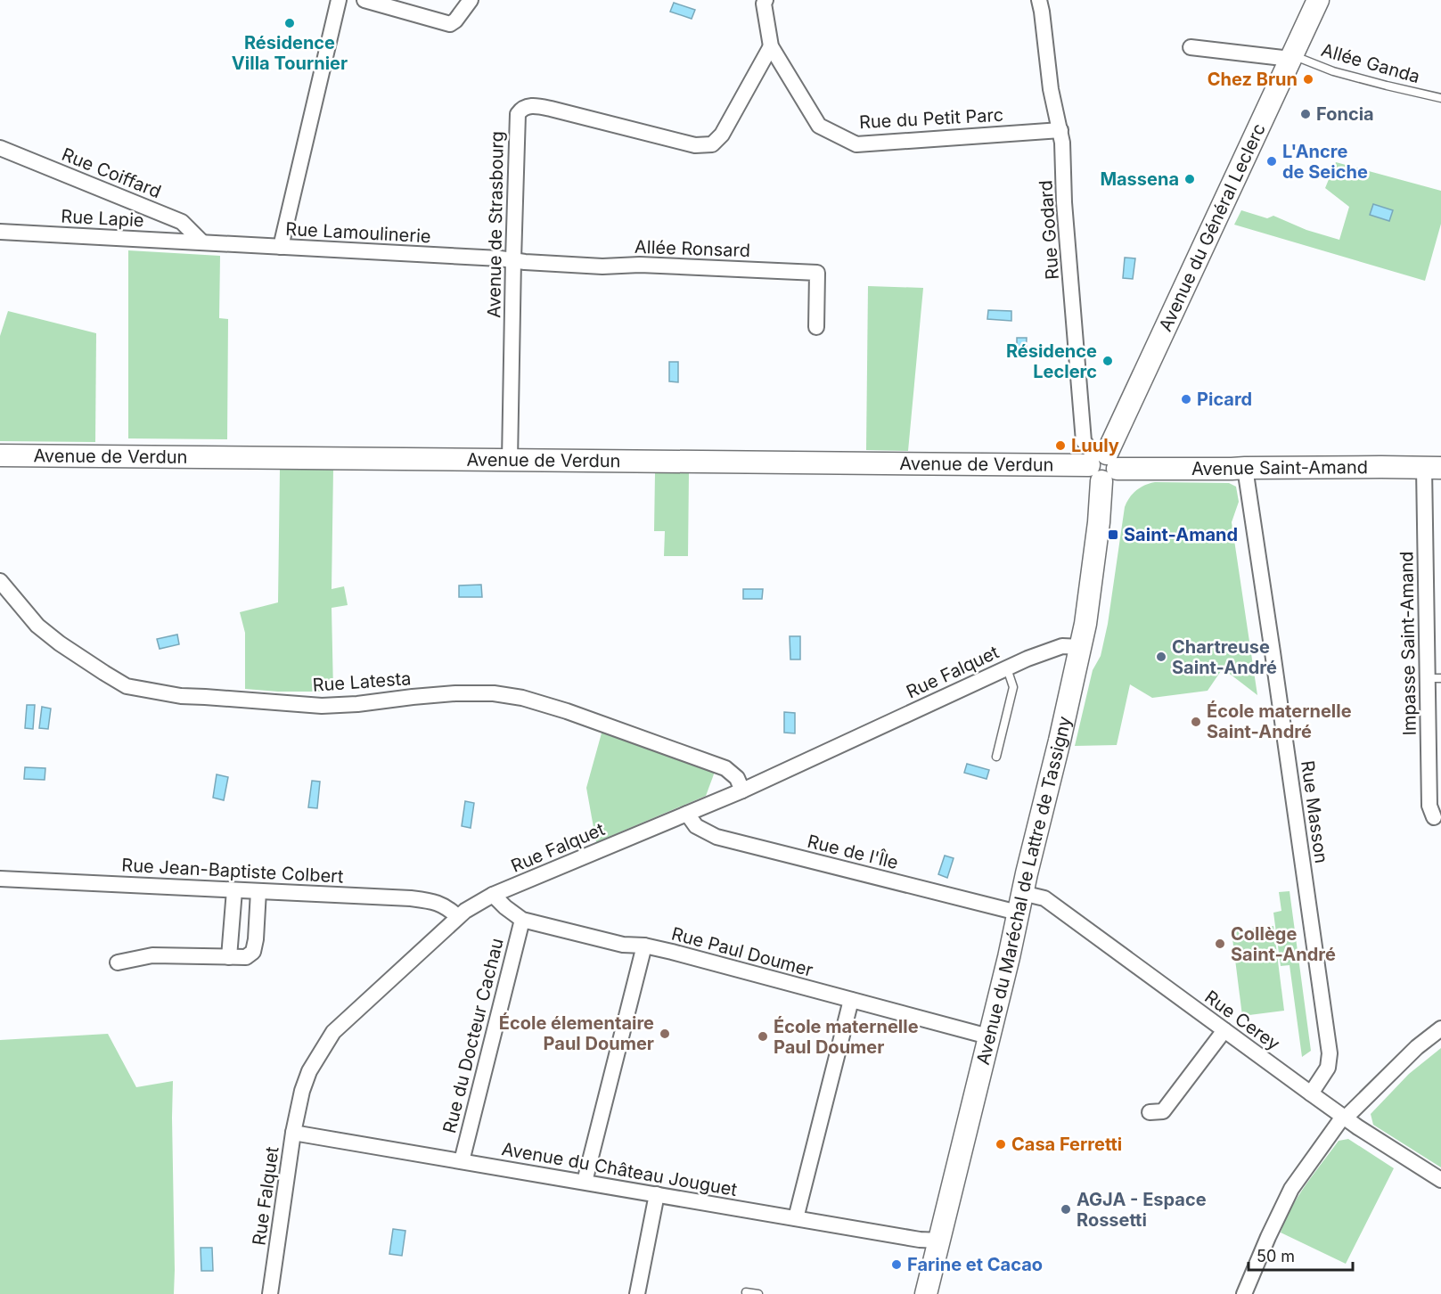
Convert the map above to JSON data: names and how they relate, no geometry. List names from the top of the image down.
{
  "streets": {
    "street": [
      "Rue du Petit Parc",
      "Rue Coiffard",
      "Rue Lapie",
      "Avenue de Strasbourg",
      "Avenue du Général Leclerc",
      "Rue Godard",
      "Rue Lamoulinerie",
      "Allée Ronsard",
      "Avenue de Verdun",
      "Avenue Saint-Amand",
      "Impasse Saint-Amand",
      "Rue Falquet",
      "Rue Latesta",
      "Rue Masson",
      "Rue de l'Île",
      "Rue Jean-Baptiste Colbert",
      "Avenue du Maréchal de Lattre de Tassigny",
      "Rue Paul Doumer",
      "Rue Cerey",
      "Rue du Docteur Cachau",
      "Avenue du Château Jouguet"
    ],
    "lane": ["Allée Ganda"]
  },
  "crossings": [
    ["Allée Ganda", "Avenue du Général Leclerc"],
    ["Rue du Petit Parc", "Avenue de Strasbourg"],
    ["Rue du Petit Parc", "Rue Godard"],
    ["Rue Coiffard", "Rue Lapie"],
    ["Rue Coiffard", "Rue Lamoulinerie"],
    ["Rue Lapie", "Rue Lamoulinerie"],
    ["Avenue de Strasbourg", "Rue Lamoulinerie"],
    ["Avenue de Strasbourg", "Allée Ronsard"],
    ["Avenue de Strasbourg", "Avenue de Verdun"],
    ["Avenue du Général Leclerc", "Rue Godard"],
    ["Avenue du Général Leclerc", "Avenue de Verdun"],
    ["Avenue du Général Leclerc", "Avenue Saint-Amand"],
    ["Avenue du Général Leclerc", "Avenue du Maréchal de Lattre de Tassigny"],
    ["Rue Godard", "Avenue de Verdun"],
    ["Rue Godard", "Avenue Saint-Amand"],
    ["Rue Godard", "Avenue du Maréchal de Lattre de Tassigny"],
    ["Rue Lamoulinerie", "Allée Ronsard"],
    ["Avenue de Verdun", "Avenue Saint-Amand"],
    ["Avenue de Verdun", "Avenue du Maréchal de Lattre de Tassigny"],
    ["Avenue Saint-Amand", "Impasse Saint-Amand"],
    ["Avenue Saint-Amand", "Rue Masson"],
    ["Avenue Saint-Amand", "Avenue du Maréchal de Lattre de Tassigny"],
    ["Rue Falquet", "Rue Latesta"],
    ["Rue Falquet", "Rue de l'Île"],
    ["Rue Falquet", "Rue Jean-Baptiste Colbert"],
    ["Rue Falquet", "Avenue du Maréchal de Lattre de Tassigny"],
    ["Rue Falquet", "Rue Paul Doumer"],
    ["Rue Falquet", "Avenue du Château Jouguet"],
    ["Rue Masson", "Rue Cerey"],
    ["Rue de l'Île", "Avenue du Maréchal de Lattre de Tassigny"],
    ["Rue de l'Île", "Rue Cerey"],
    ["Avenue du Maréchal de Lattre de Tassigny", "Rue Paul Doumer"],
    ["Avenue du Maréchal de Lattre de Tassigny", "Rue Cerey"],
    ["Avenue du Maréchal de Lattre de Tassigny", "Avenue du Château Jouguet"],
    ["Rue Paul Doumer", "Rue du Docteur Cachau"],
    ["Rue du Docteur Cachau", "Avenue du Château Jouguet"]
  ],
  "places": {
    "other": [
      "Résidence Villa Tournier",
      "Chez Brun",
      "Foncia",
      "L'Ancre de Seiche",
      "Massena",
      "Résidence Leclerc",
      "Picard",
      "Luuly",
      "Chartreuse Saint-André",
      "École maternelle Saint-André",
      "Collège Saint-André",
      "École élementaire Paul Doumer",
      "École maternelle Paul Doumer",
      "Casa Ferretti",
      "AGJA - Espace Rossetti",
      "Farine et Cacao"
    ],
    "transit": ["Saint-Amand"]
  },
  "scale_bar": "50 m"
}
